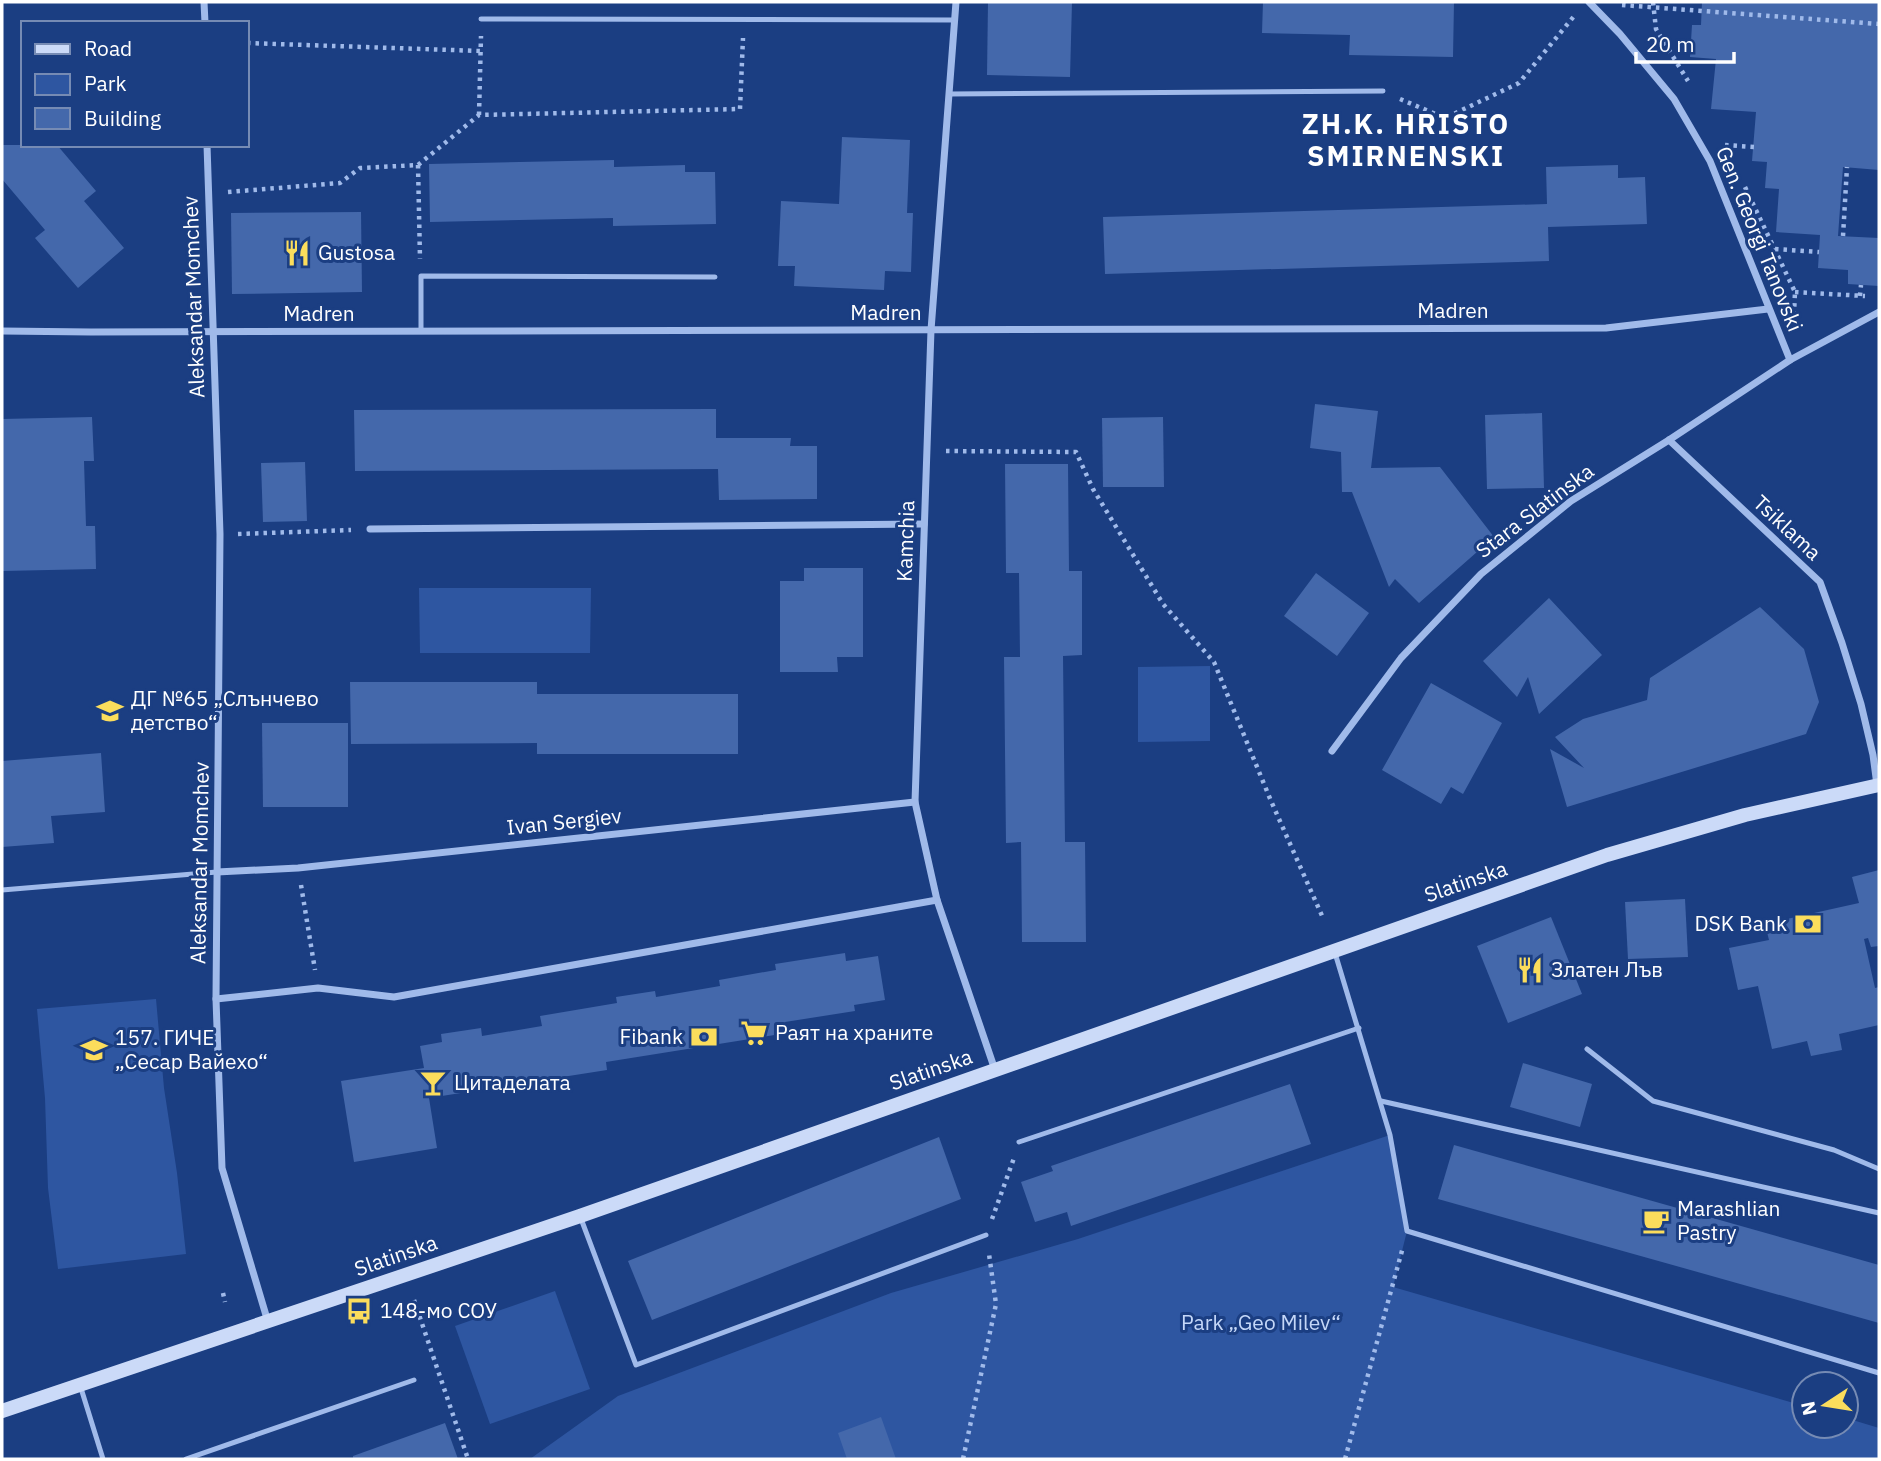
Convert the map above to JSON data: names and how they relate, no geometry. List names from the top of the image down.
{
  "streets": {
    "street": [
      "Gen. Georgi Tanovski",
      "Aleksandar Momchev",
      "Madren",
      "Stara Slatinska",
      "Tsiklama",
      "Kamchia",
      "Ivan Sergiev",
      "Slatinska"
    ]
  },
  "crossings": [
    ["Gen. Georgi Tanovski", "Madren"],
    ["Gen. Georgi Tanovski", "Stara Slatinska"],
    ["Aleksandar Momchev", "Madren"],
    ["Aleksandar Momchev", "Ivan Sergiev"],
    ["Aleksandar Momchev", "Slatinska"],
    ["Madren", "Kamchia"],
    ["Stara Slatinska", "Tsiklama"],
    ["Tsiklama", "Slatinska"],
    ["Kamchia", "Ivan Sergiev"],
    ["Kamchia", "Slatinska"]
  ],
  "districts": ["ZH.K. HRISTO SMIRNENSKI"],
  "parks": ["Park „Geo Milev“"],
  "places": {
    "restaurant": ["Gustosa", "Златен Лъв"],
    "school or university": ["ДГ №65 „Слънчево детство“", "157. ГИЧЕ „Сесар Вайехо“"],
    "bank": ["DSK Bank", "Fibank"],
    "supermarket": ["Раят на храните"],
    "bar": ["Цитаделата"],
    "cafe": ["Marashlian Pastry"],
    "bus stop": ["148-мо СОУ"]
  },
  "legend": ["Road", "Park", "Building"],
  "scale_bar": "20 m",
  "north": "left"
}
